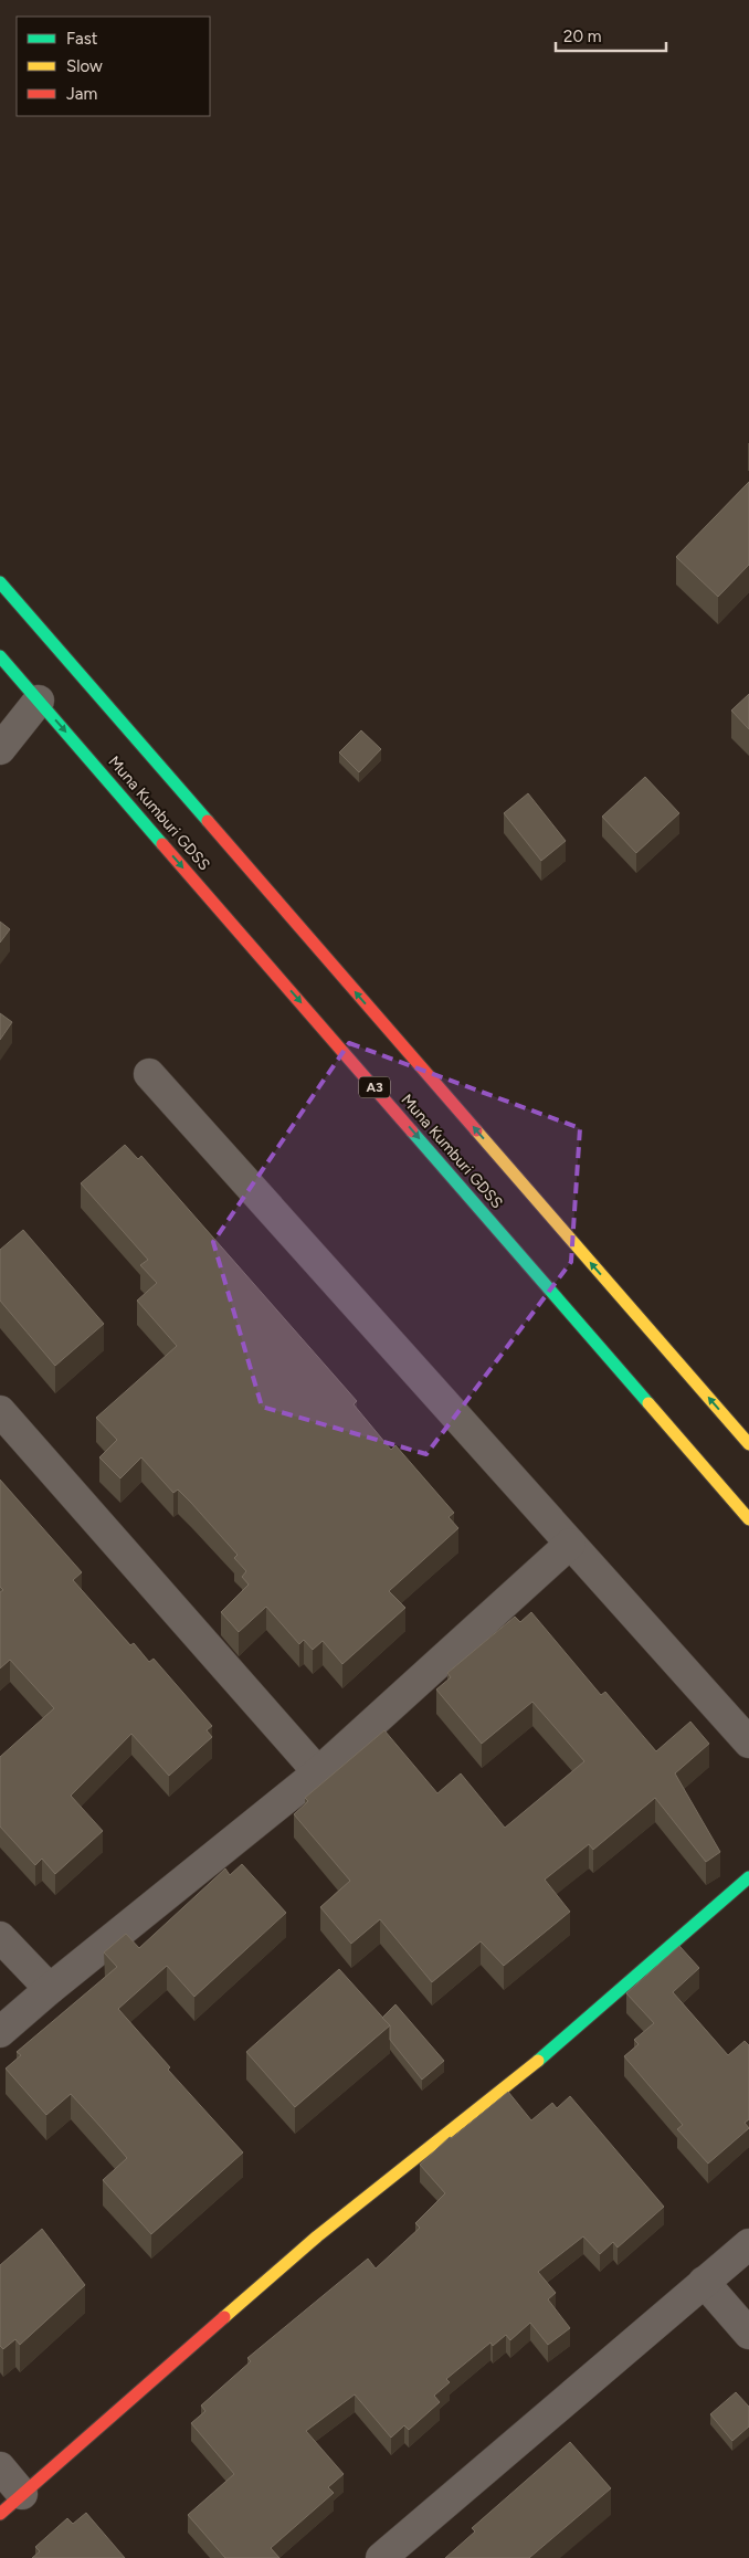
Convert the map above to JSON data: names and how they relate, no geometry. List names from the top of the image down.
{
  "streets": {
    "main road": ["Muna Kumburi GDSS", "A3"]
  },
  "legend": ["Fast", "Slow", "Jam"],
  "scale_bar": "20 m"
}
